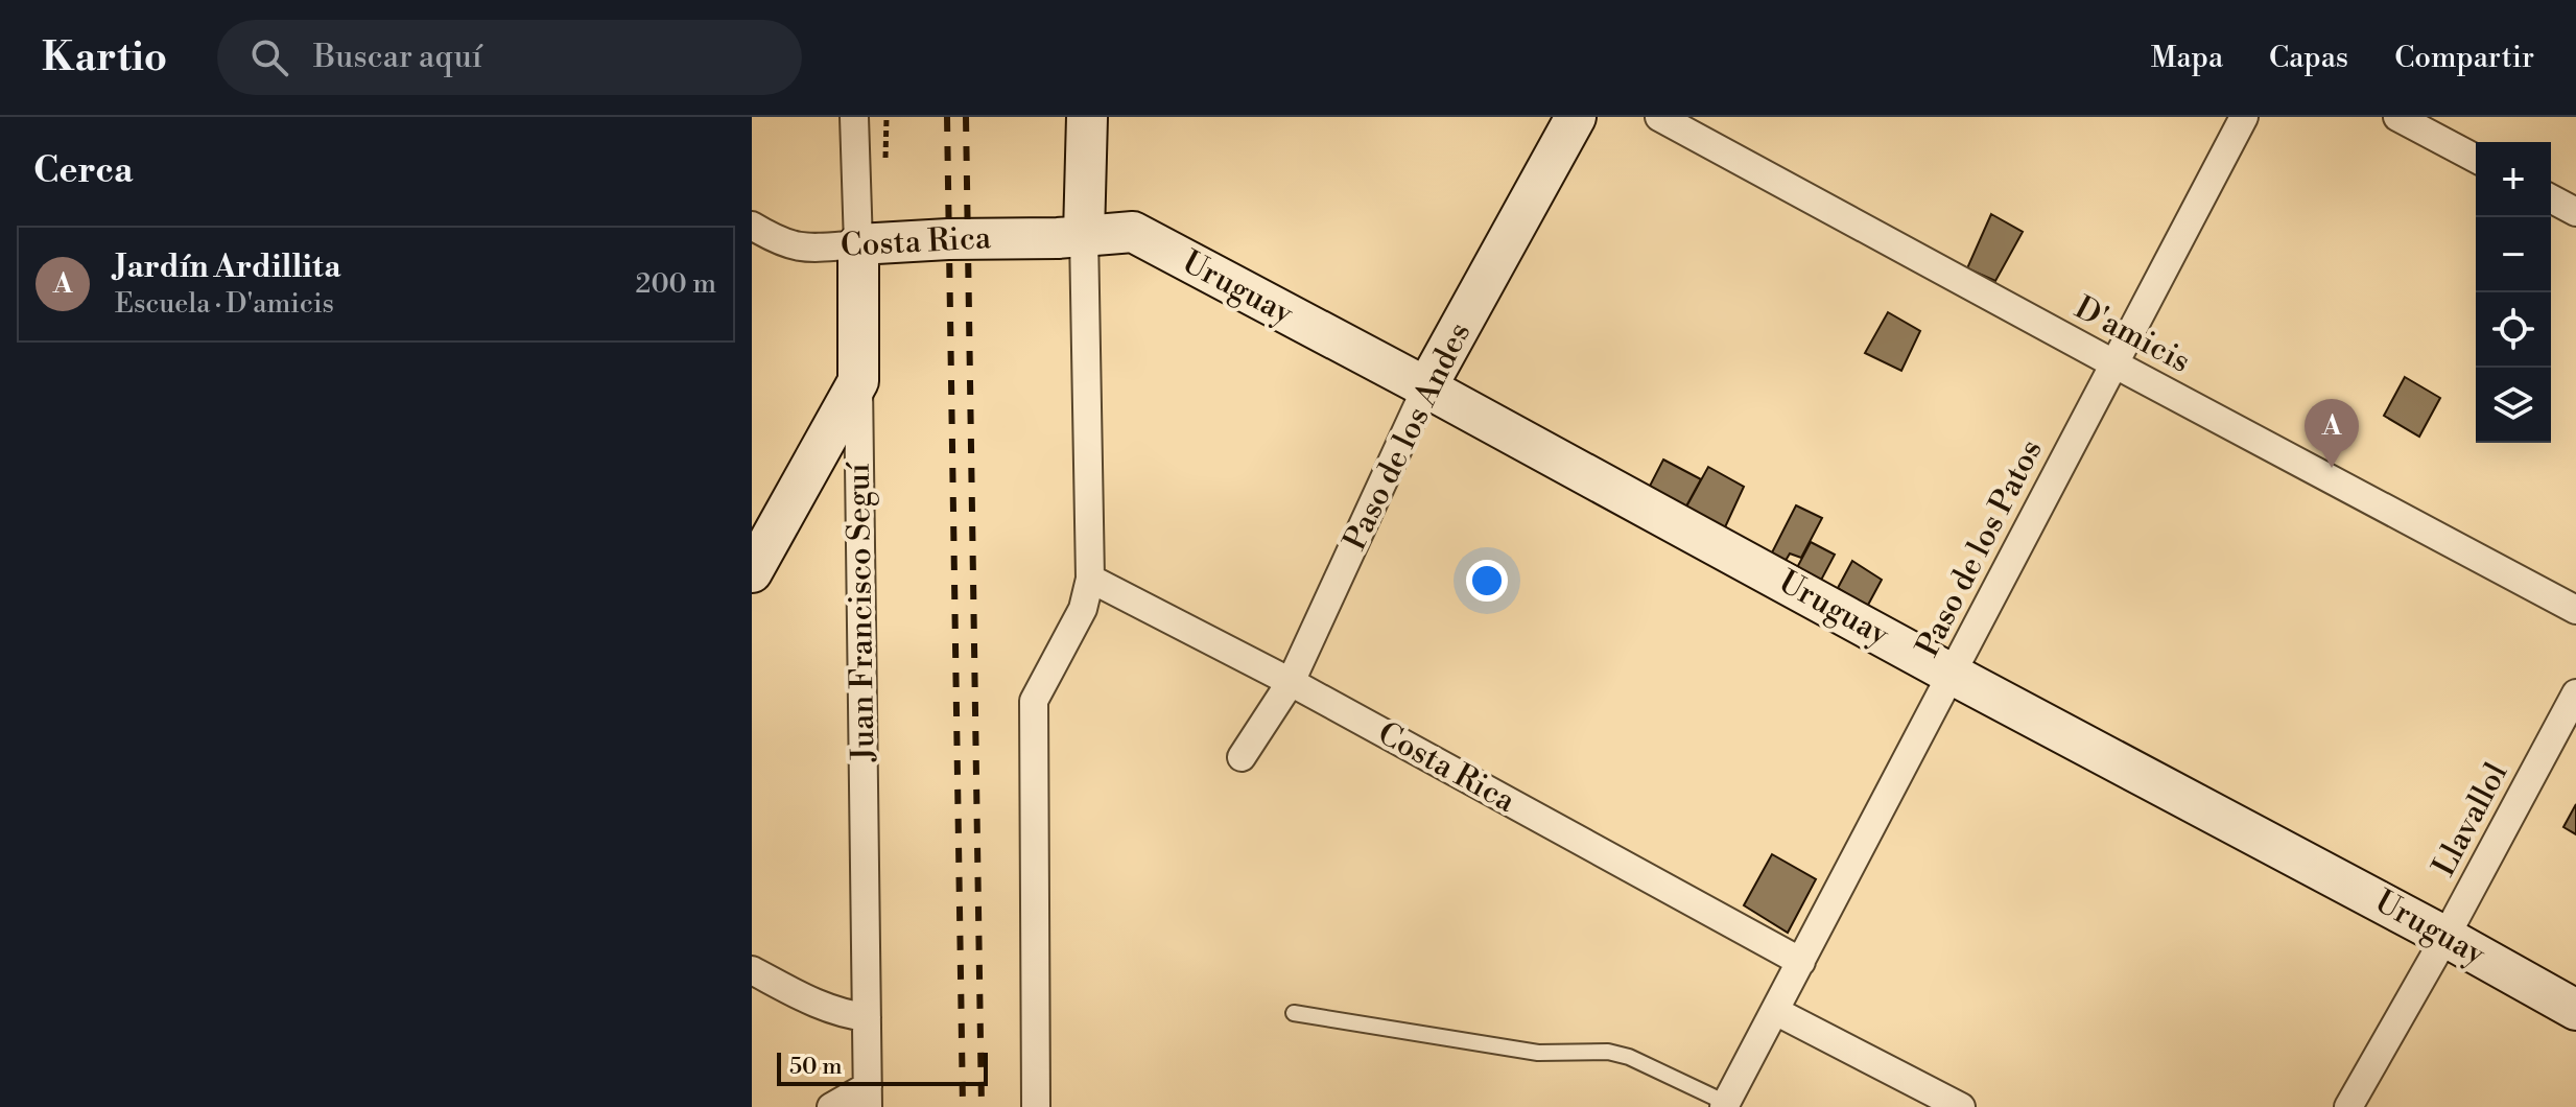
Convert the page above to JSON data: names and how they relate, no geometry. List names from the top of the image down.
{
  "streets": {
    "street": [
      "Costa Rica",
      "Uruguay",
      "D'amicis",
      "Paso de los Andes",
      "Paso de los Patos",
      "Juan Francisco Seguí",
      "Llavallol"
    ]
  },
  "crossings": [
    ["Costa Rica", "Uruguay"],
    ["Costa Rica", "Paso de los Andes"],
    ["Costa Rica", "Paso de los Patos"],
    ["Costa Rica", "Juan Francisco Seguí"],
    ["Uruguay", "Paso de los Andes"],
    ["Uruguay", "Paso de los Patos"],
    ["Uruguay", "Llavallol"],
    ["D'amicis", "Paso de los Patos"]
  ],
  "scale_bar": "50 m",
  "page": {
    "header": "Kartio",
    "search": "Buscar aquí",
    "nav": ["Mapa", "Capas", "Compartir"],
    "heading": "Cerca",
    "map_buttons": ["+", "−"],
    "list": [
      {
        "mark": "A",
        "name": "Jardín Ardillita",
        "note": "Escuela · D'amicis",
        "value": "200 m"
      }
    ],
    "pins": "A",
    "scale": "50 m"
  }
}
